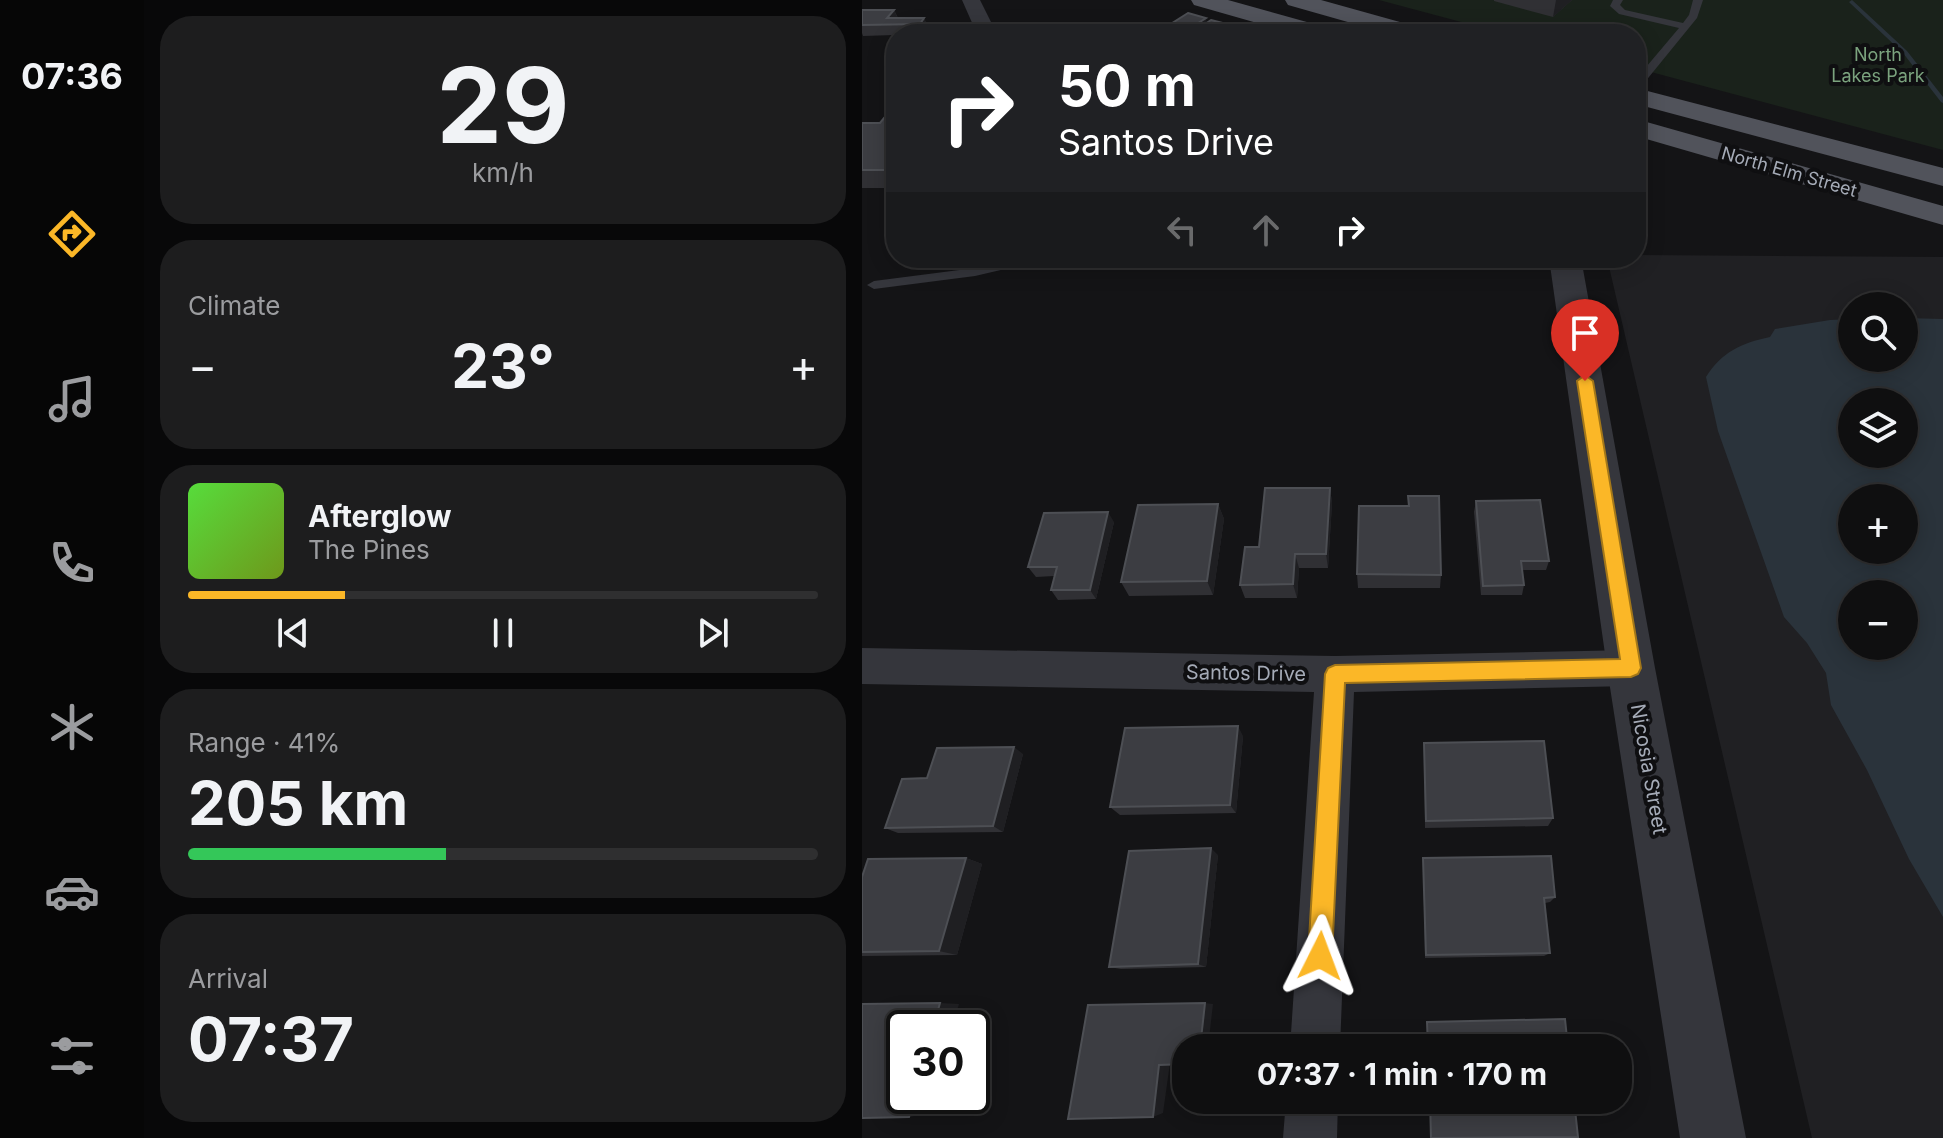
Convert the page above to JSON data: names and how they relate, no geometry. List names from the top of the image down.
{
  "streets": {
    "main road": ["North Elm Street"],
    "street": ["Santos Drive", "Nicosia Street"]
  },
  "crossings": [
    ["Santos Drive", "Nicosia Street"]
  ],
  "parks": ["North Lakes Park"],
  "page": {
    "tabs": "07:36",
    "tile": [
      ["29", "km/h"],
      "Climate",
      ["Range · 41%", "205 km"],
      ["Arrival", "07:37"]
    ],
    "turn": ["50 m", "Santos Drive"],
    "map_buttons": ["+", "−"],
    "heat": ["−", "23°", "+"],
    "song": ["Afterglow", "The Pines"],
    "limit": "30",
    "trip": "07:37 · 1 min · 170 m"
  }
}
